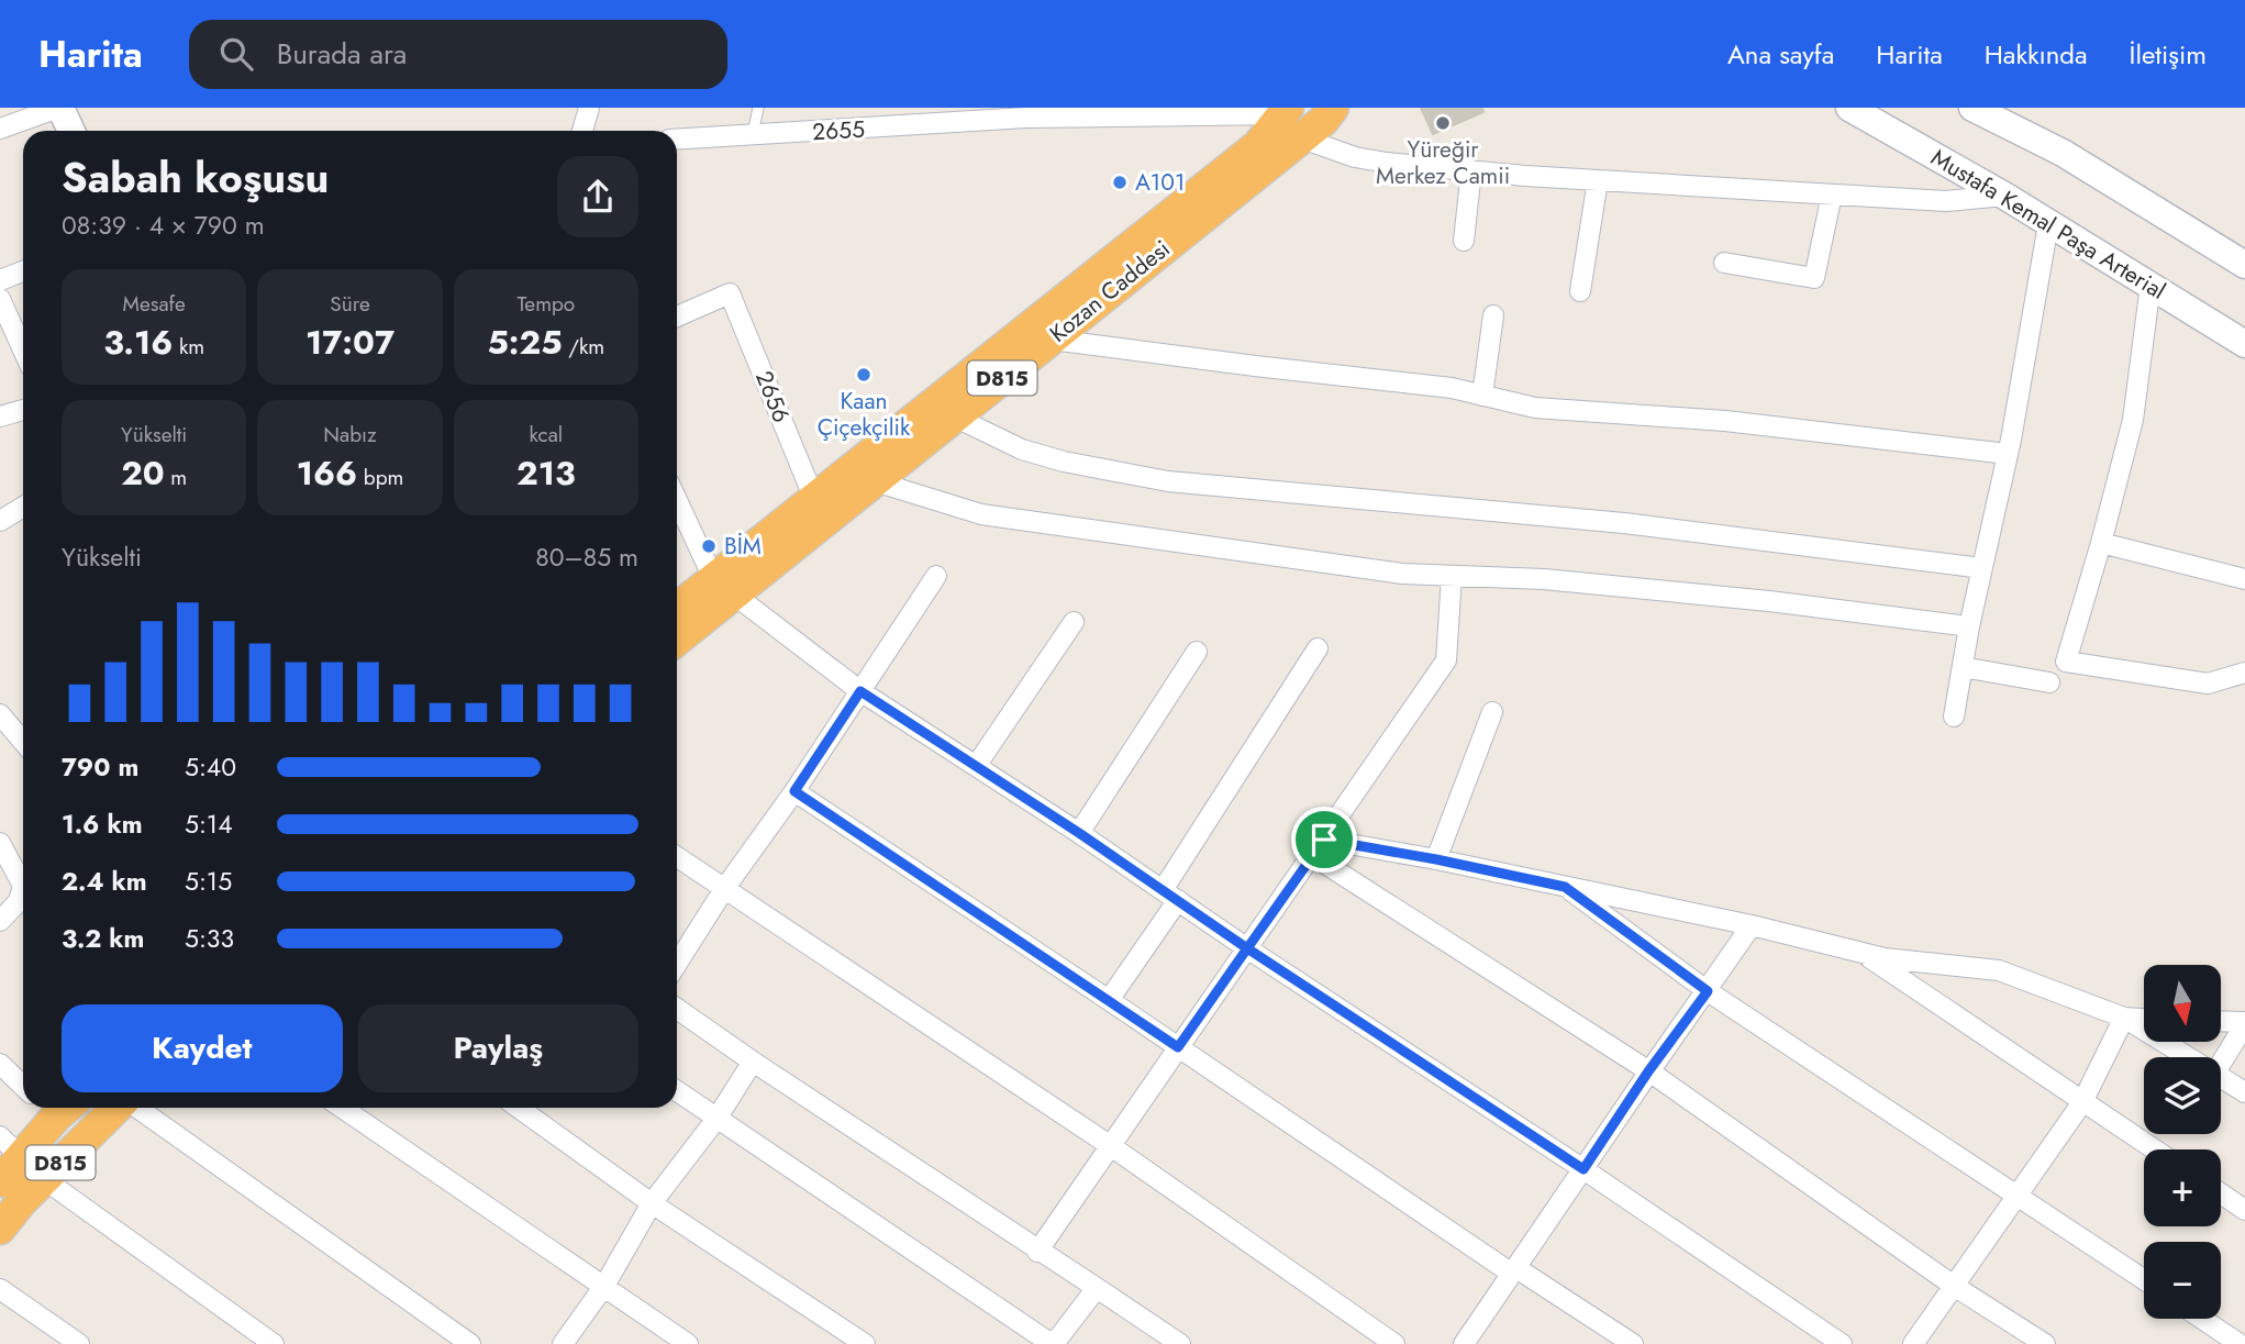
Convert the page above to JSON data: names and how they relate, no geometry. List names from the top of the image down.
{
  "streets": {
    "highway": ["Kozan Caddesi", "D815"],
    "main road": ["Mustafa Kemal Paşa Arterial"],
    "street": ["2655", "2656"]
  },
  "crossings": [
    ["2655", "Kozan Caddesi"],
    ["Kozan Caddesi", "2656"]
  ],
  "places": [
    "Yüreğir Merkez Camii",
    "A101",
    "Kaan Çiçekçilik",
    "BİM"
  ],
  "north": "bottom",
  "page": {
    "header": "Harita",
    "search": "Burada ara",
    "nav": [
      "Ana sayfa",
      "Harita",
      "Hakkında",
      "İletişim"
    ],
    "heading": ["Sabah koşusu", "08:39 · 4 × 790 m"],
    "stats": [
      ["Mesafe", "3.16 km"],
      ["Süre", "17:07"],
      ["Tempo", "5:25 /km"],
      ["Yükselti", "20 m"],
      ["Nabız", "166 bpm"],
      ["kcal", "213"]
    ],
    "chart": ["Yükselti", "80–85 m"],
    "list": [
      {
        "name": "790 m",
        "note": "5:40"
      },
      {
        "name": "1.6 km",
        "note": "5:14"
      },
      {
        "name": "2.4 km",
        "note": "5:15"
      },
      {
        "name": "3.2 km",
        "note": "5:33"
      }
    ],
    "map_buttons": ["+", "−"],
    "buttons": ["Kaydet", "Paylaş"]
  }
}
